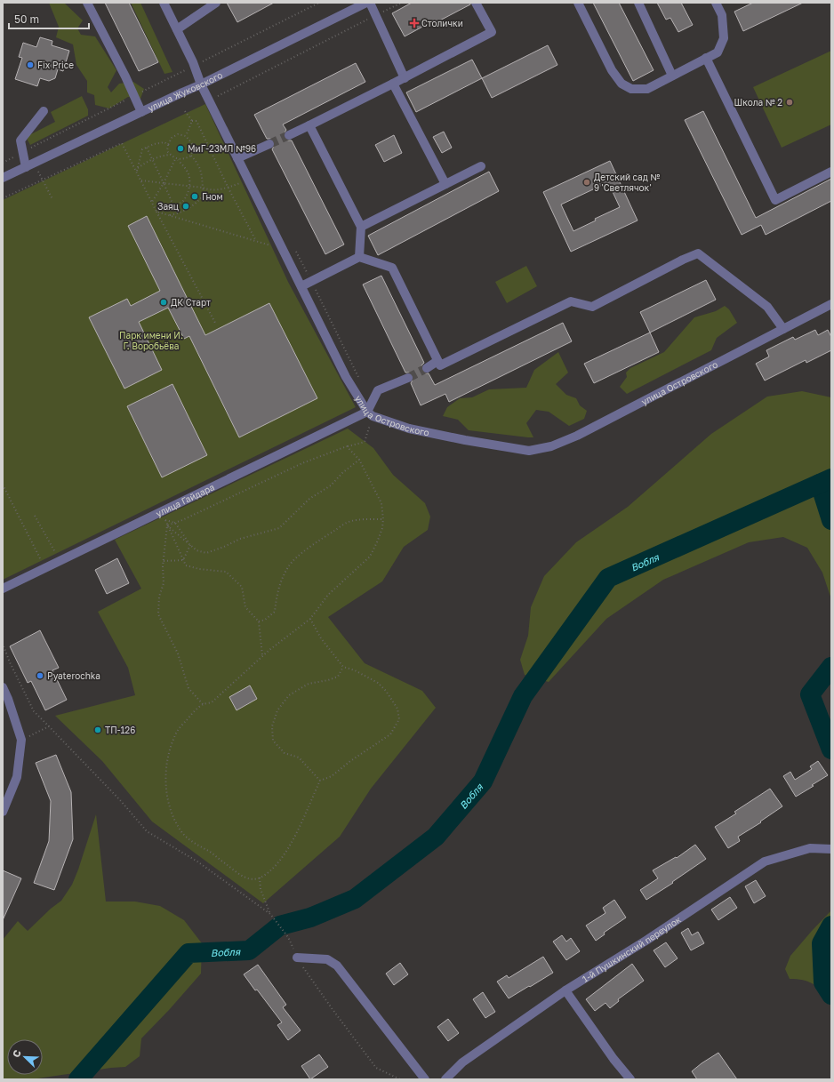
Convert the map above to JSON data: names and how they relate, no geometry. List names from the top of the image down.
{
  "streets": {
    "street": [
      "улица Жуковского",
      "улица Островского",
      "улица Гайдара",
      "1-й Пушкинский переулок"
    ]
  },
  "crossings": [
    ["улица Жуковского", "улица Островского"],
    ["улица Островского", "улица Гайдара"]
  ],
  "water": ["Вобля"],
  "parks": ["Парк имени И. Г. Воробьёва"],
  "places": {
    "health": ["Столички"],
    "other": [
      "Fix Price",
      "Школа № 2",
      "МиГ-23МЛ №96",
      "Детский сад № 9 'Светлячок'",
      "Гном",
      "Заяц",
      "ДК Старт",
      "Pyaterochka",
      "ТП-126"
    ]
  },
  "scale_bar": "50 m",
  "north": "top left"
}
